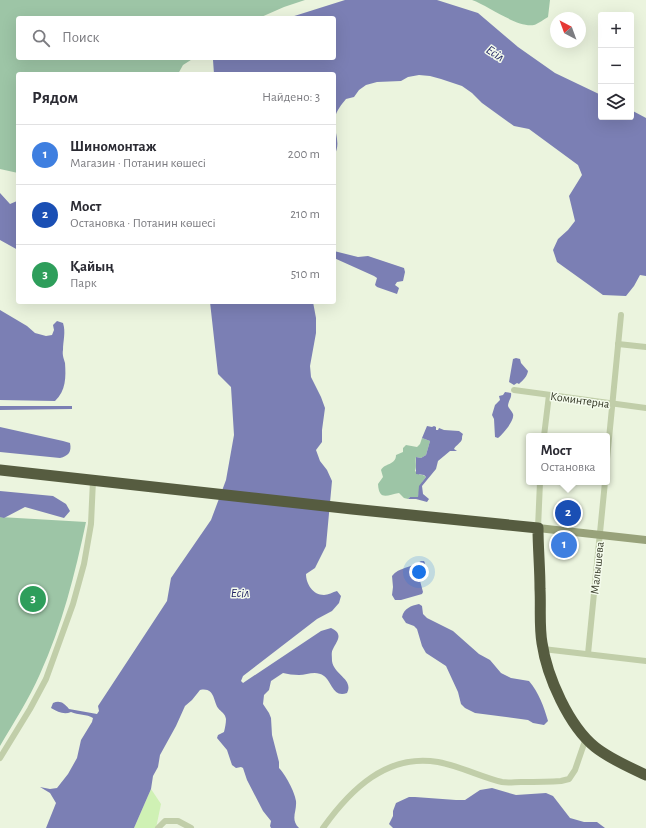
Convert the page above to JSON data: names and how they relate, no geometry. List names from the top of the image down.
{
  "streets": {
    "street": ["Коминтерна", "Малышева"]
  },
  "water": ["Есіл"],
  "north": "top left",
  "page": {
    "map_buttons": ["+", "−"],
    "search": "Поиск",
    "heading": ["Рядом", "Найдено: 3"],
    "list": [
      {
        "mark": "1",
        "name": "Шиномонтаж",
        "note": "Магазин · Потанин көшесі",
        "value": "200 m"
      },
      {
        "mark": "2",
        "name": "Мост",
        "note": "Остановка · Потанин көшесі",
        "value": "210 m"
      },
      {
        "mark": "3",
        "name": "Қайың",
        "note": "Парк",
        "value": "510 m"
      }
    ],
    "popup": ["Мост", "Остановка"],
    "pins": ["2", "1", "3"]
  }
}
